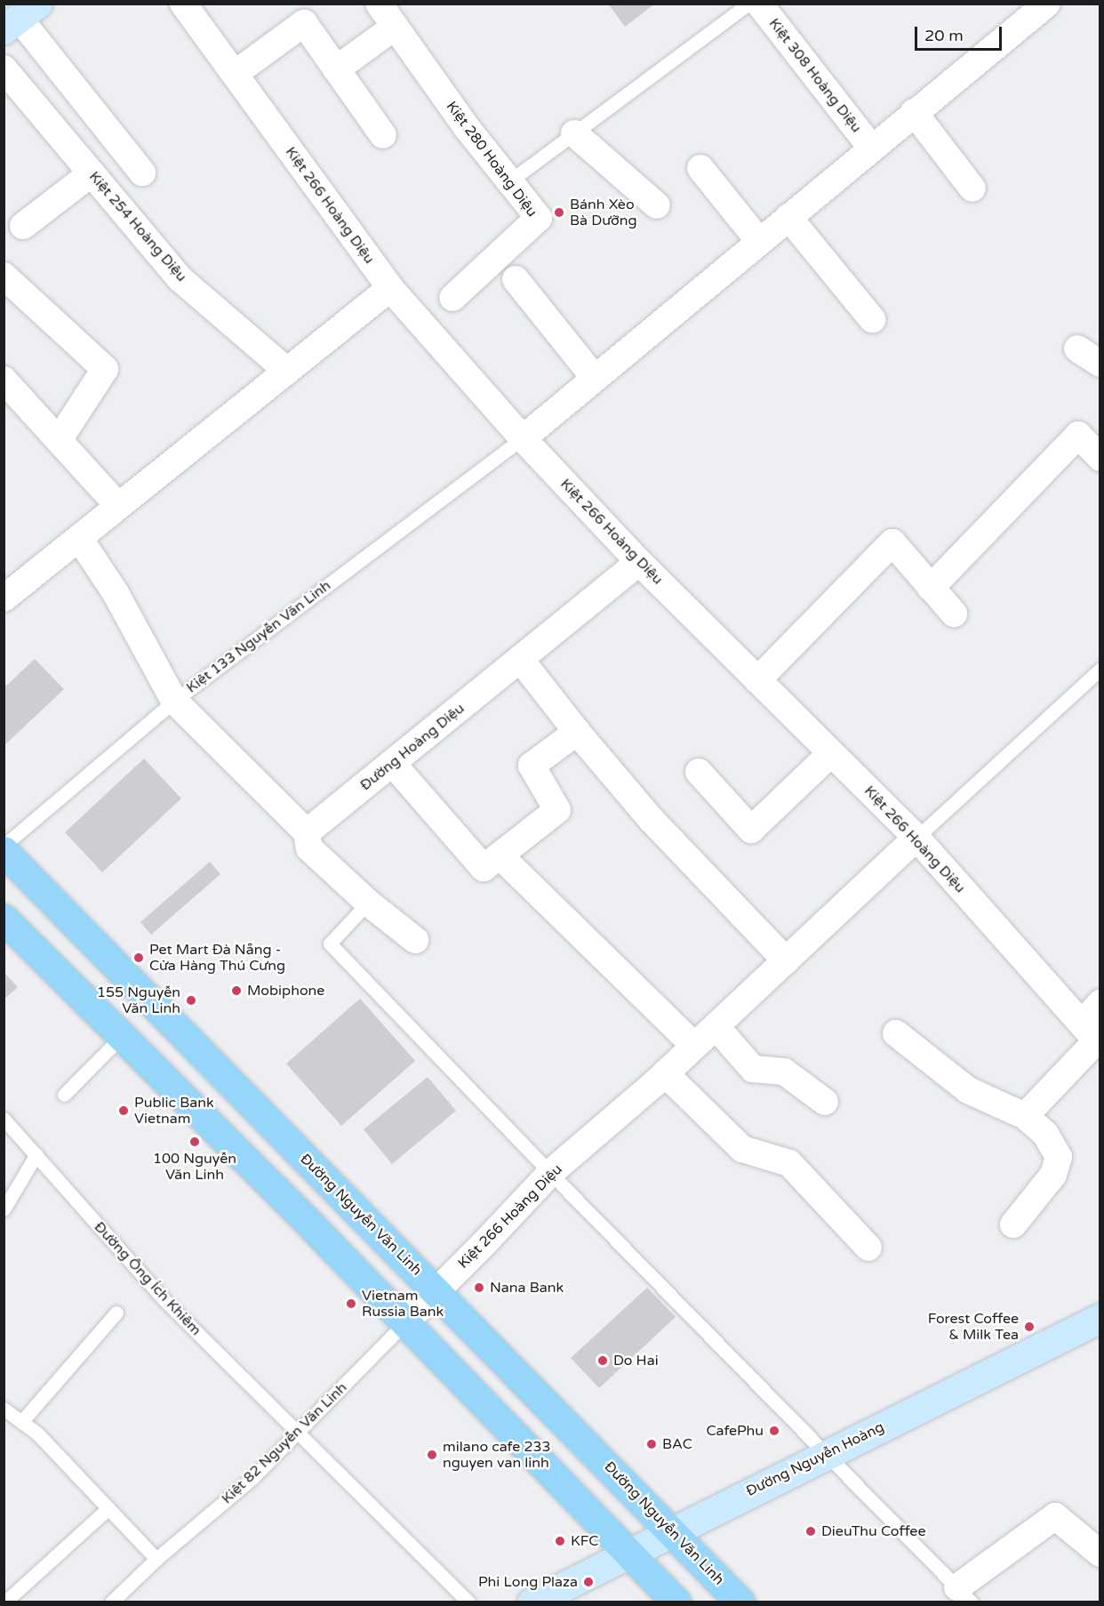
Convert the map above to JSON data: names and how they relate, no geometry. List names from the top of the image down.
{
  "streets": {
    "main road": ["Đường Nguyễn Văn Linh"],
    "street": [
      "Kiệt 308 Hoàng Diệu",
      "Kiệt 280 Hoàng Diệu",
      "Kiệt 266 Hoàng Diệu",
      "Kiệt 254 Hoàng Diệu",
      "Đường Hoàng Diệu",
      "Đường Nguyễn Hoàng"
    ],
    "lane": ["Kiệt 133 Nguyễn Văn Linh", "Đường Ông Ích Khiêm", "Kiệt 82 Nguyễn Văn Linh"]
  },
  "crossings": [
    ["Kiệt 266 Hoàng Diệu", "Kiệt 133 Nguyễn Văn Linh"],
    ["Kiệt 266 Hoàng Diệu", "Đường Hoàng Diệu"],
    ["Kiệt 266 Hoàng Diệu", "Đường Nguyễn Văn Linh"],
    ["Kiệt 266 Hoàng Diệu", "Kiệt 82 Nguyễn Văn Linh"],
    ["Đường Nguyễn Văn Linh", "Đường Nguyễn Hoàng"],
    ["Đường Ông Ích Khiêm", "Kiệt 82 Nguyễn Văn Linh"]
  ],
  "places": [
    "Bánh Xèo Bà Dưỡng",
    "Pet Mart Đà Nẵng - Cửa Hàng Thú Cưng",
    "Mobiphone",
    "155 Nguyễn Văn Linh",
    "Public Bank Vietnam",
    "100 Nguyễn Văn Linh",
    "Nana Bank",
    "Vietnam Russia Bank",
    "Forest Coffee & Milk Tea",
    "Do Hai",
    "CafePhu",
    "BAC",
    "milano cafe 233 nguyen van linh",
    "DieuThu Coffee",
    "KFC",
    "Phi Long Plaza"
  ],
  "scale_bar": "20 m"
}
